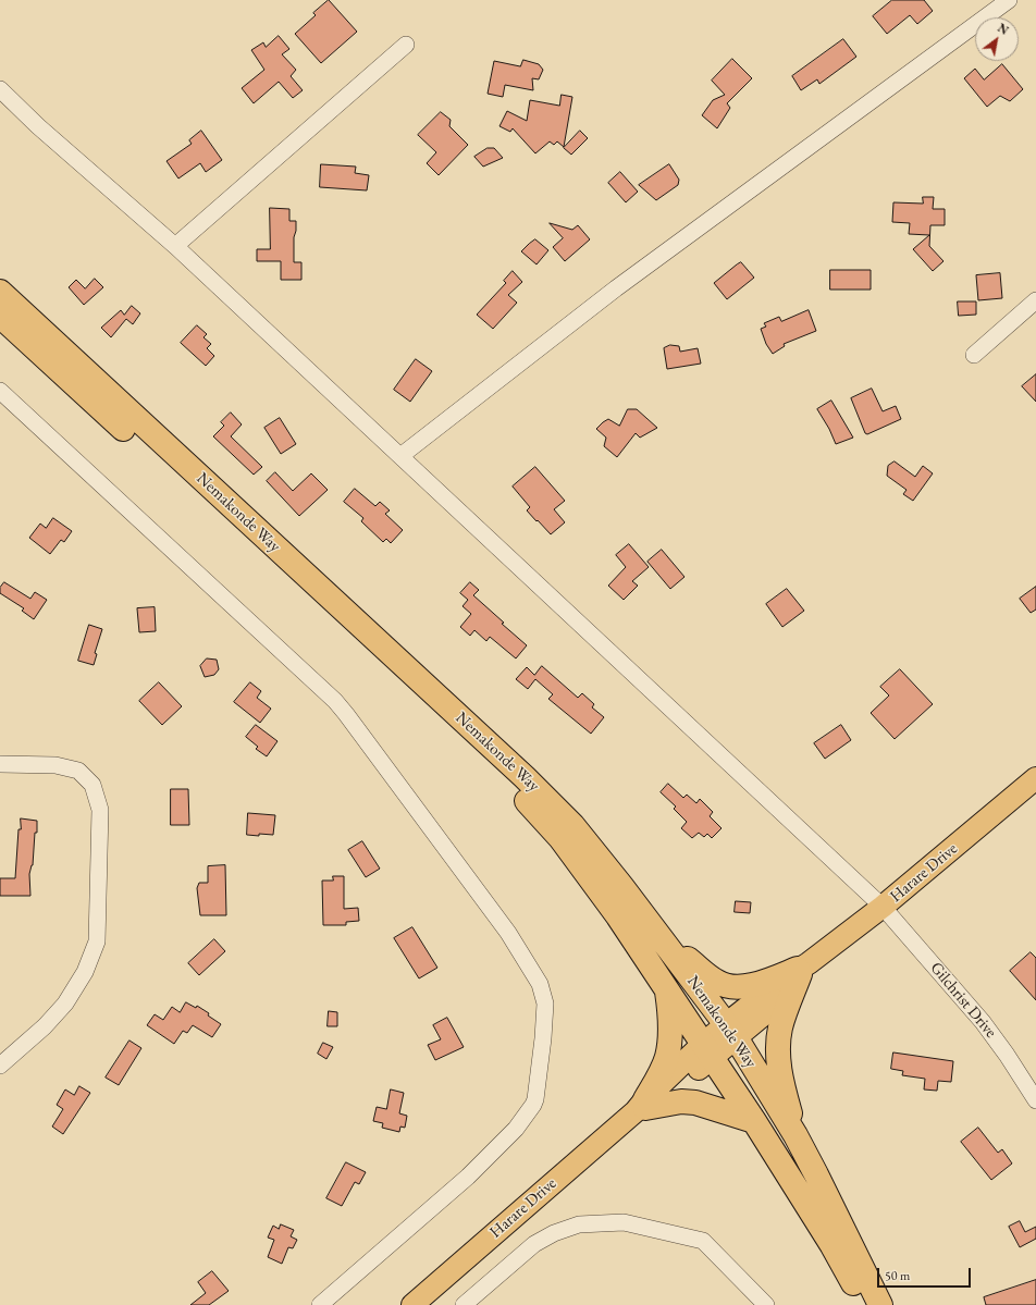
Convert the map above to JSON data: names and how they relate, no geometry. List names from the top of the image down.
{
  "streets": {
    "highway": ["Nemakonde Way"],
    "main road": ["Harare Drive"],
    "street": ["Gilchrist Drive"]
  },
  "crossings": [
    ["Nemakonde Way", "Harare Drive"],
    ["Harare Drive", "Gilchrist Drive"]
  ],
  "scale_bar": "50 m",
  "north": "top right"
}
